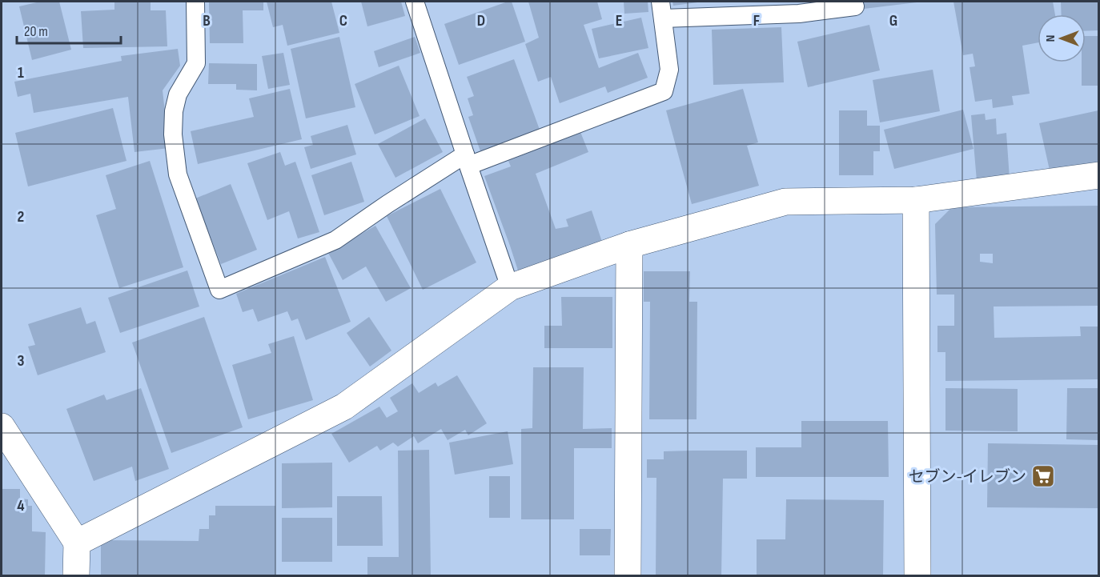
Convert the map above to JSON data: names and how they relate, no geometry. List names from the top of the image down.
{
  "places": {
    "supermarket": ["セブン-イレブン"]
  },
  "scale_bar": "20 m",
  "north": "left",
  "grid": {
    "columns": [
      "B",
      "C",
      "D",
      "E",
      "F",
      "G"
    ],
    "rows": [
      "1",
      "2",
      "3",
      "4"
    ]
  }
}
